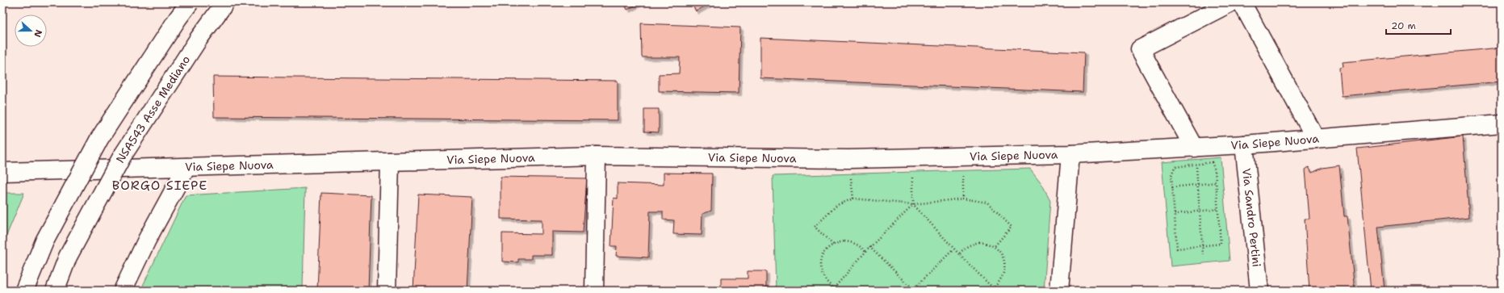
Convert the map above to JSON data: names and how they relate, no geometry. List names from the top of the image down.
{
  "streets": {
    "main road": ["NSA543 Asse Mediano", "Via Siepe Nuova", "Via Sandro Pertini"]
  },
  "crossings": [
    ["Via Siepe Nuova", "Via Sandro Pertini"]
  ],
  "districts": ["BORGO SIEPE"],
  "scale_bar": "20 m",
  "north": "right"
}
